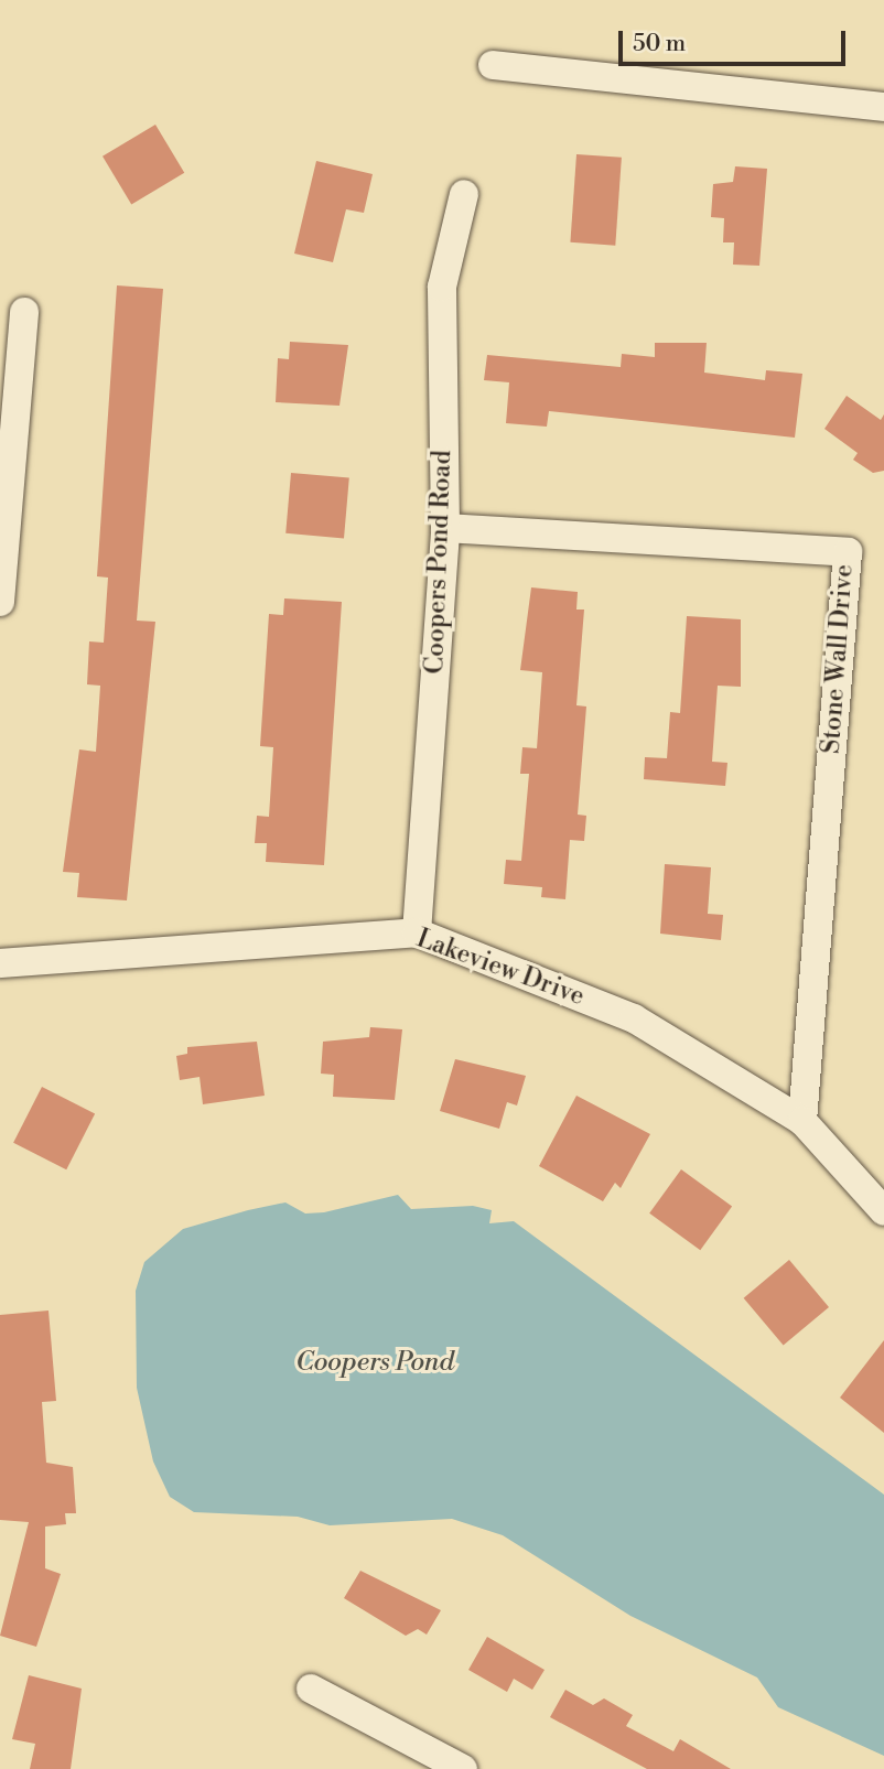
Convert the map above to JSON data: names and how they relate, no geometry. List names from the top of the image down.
{
  "streets": {
    "street": ["Coopers Pond Road", "Stone Wall Drive", "Lakeview Drive"]
  },
  "crossings": [
    ["Coopers Pond Road", "Stone Wall Drive"],
    ["Coopers Pond Road", "Lakeview Drive"],
    ["Stone Wall Drive", "Lakeview Drive"]
  ],
  "water": ["Coopers Pond"],
  "scale_bar": "50 m"
}
